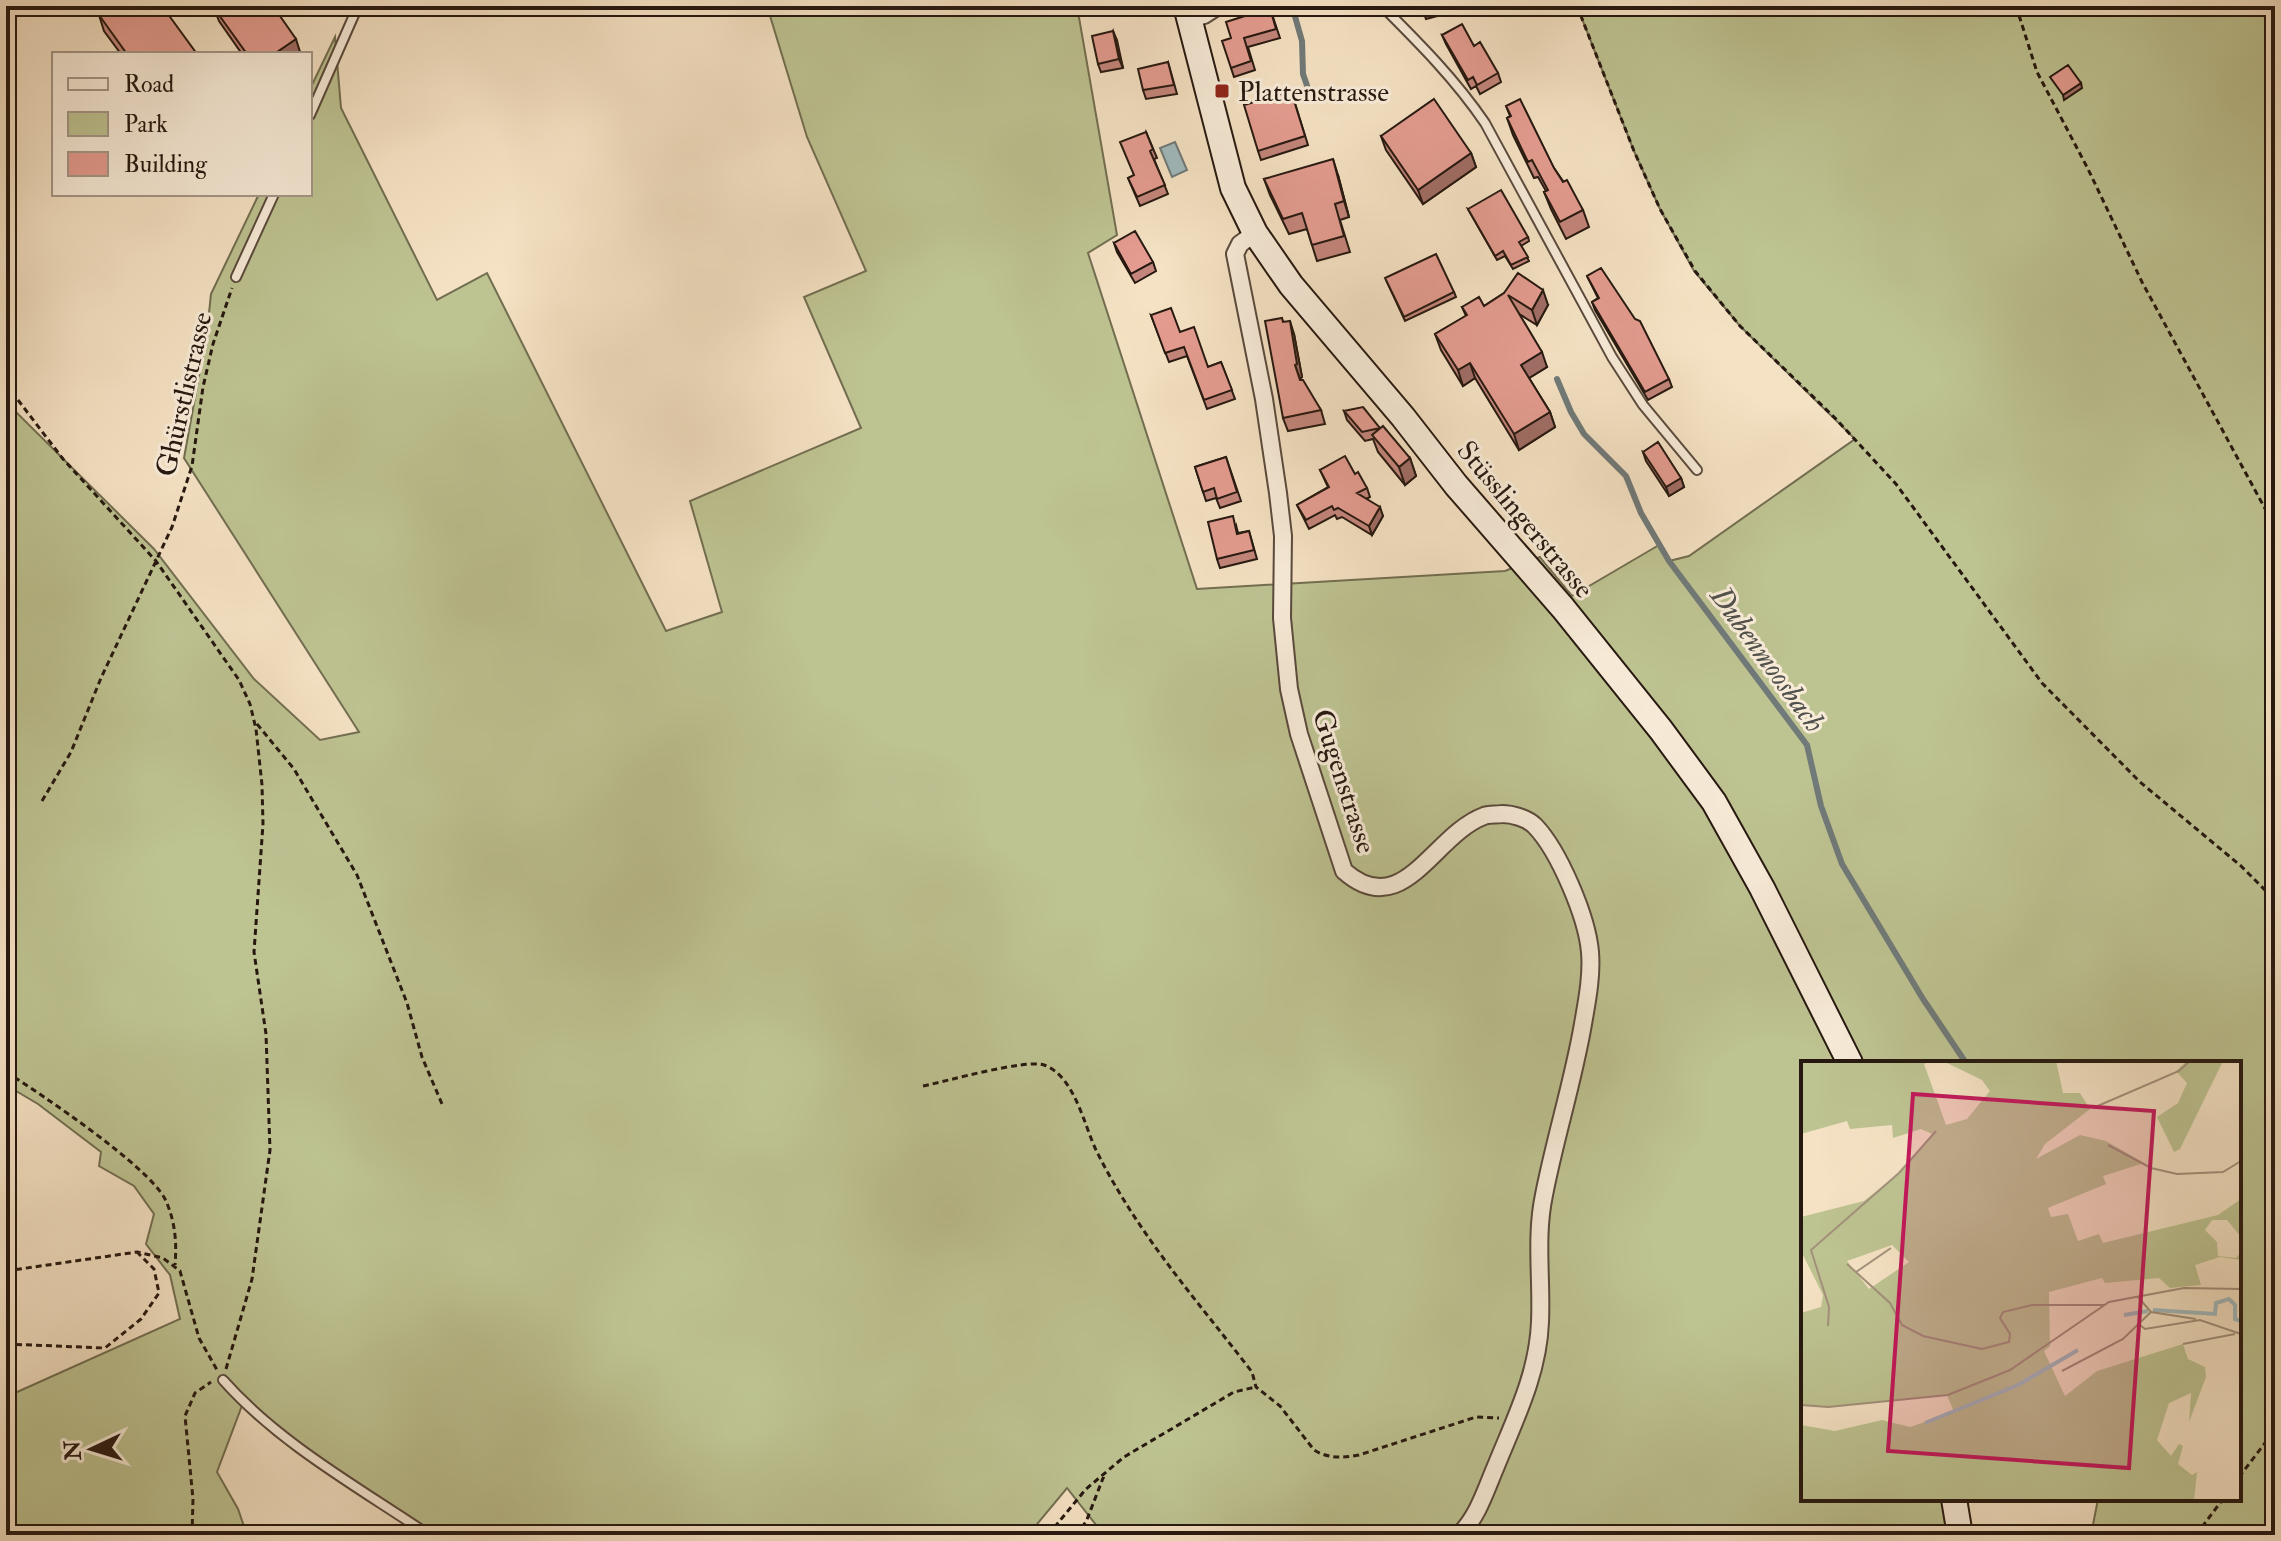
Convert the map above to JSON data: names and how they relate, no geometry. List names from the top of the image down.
{
  "streets": {
    "street": ["Stüsslingerstrasse", "Gugenstrasse"],
    "path": ["Ghürstlistrasse"]
  },
  "crossings": [
    ["Stüsslingerstrasse", "Gugenstrasse"]
  ],
  "water": ["Dubenmoosbach"],
  "places": {
    "transit": ["Plattenstrasse"]
  },
  "legend": ["Road", "Park", "Building"],
  "north": "left"
}
